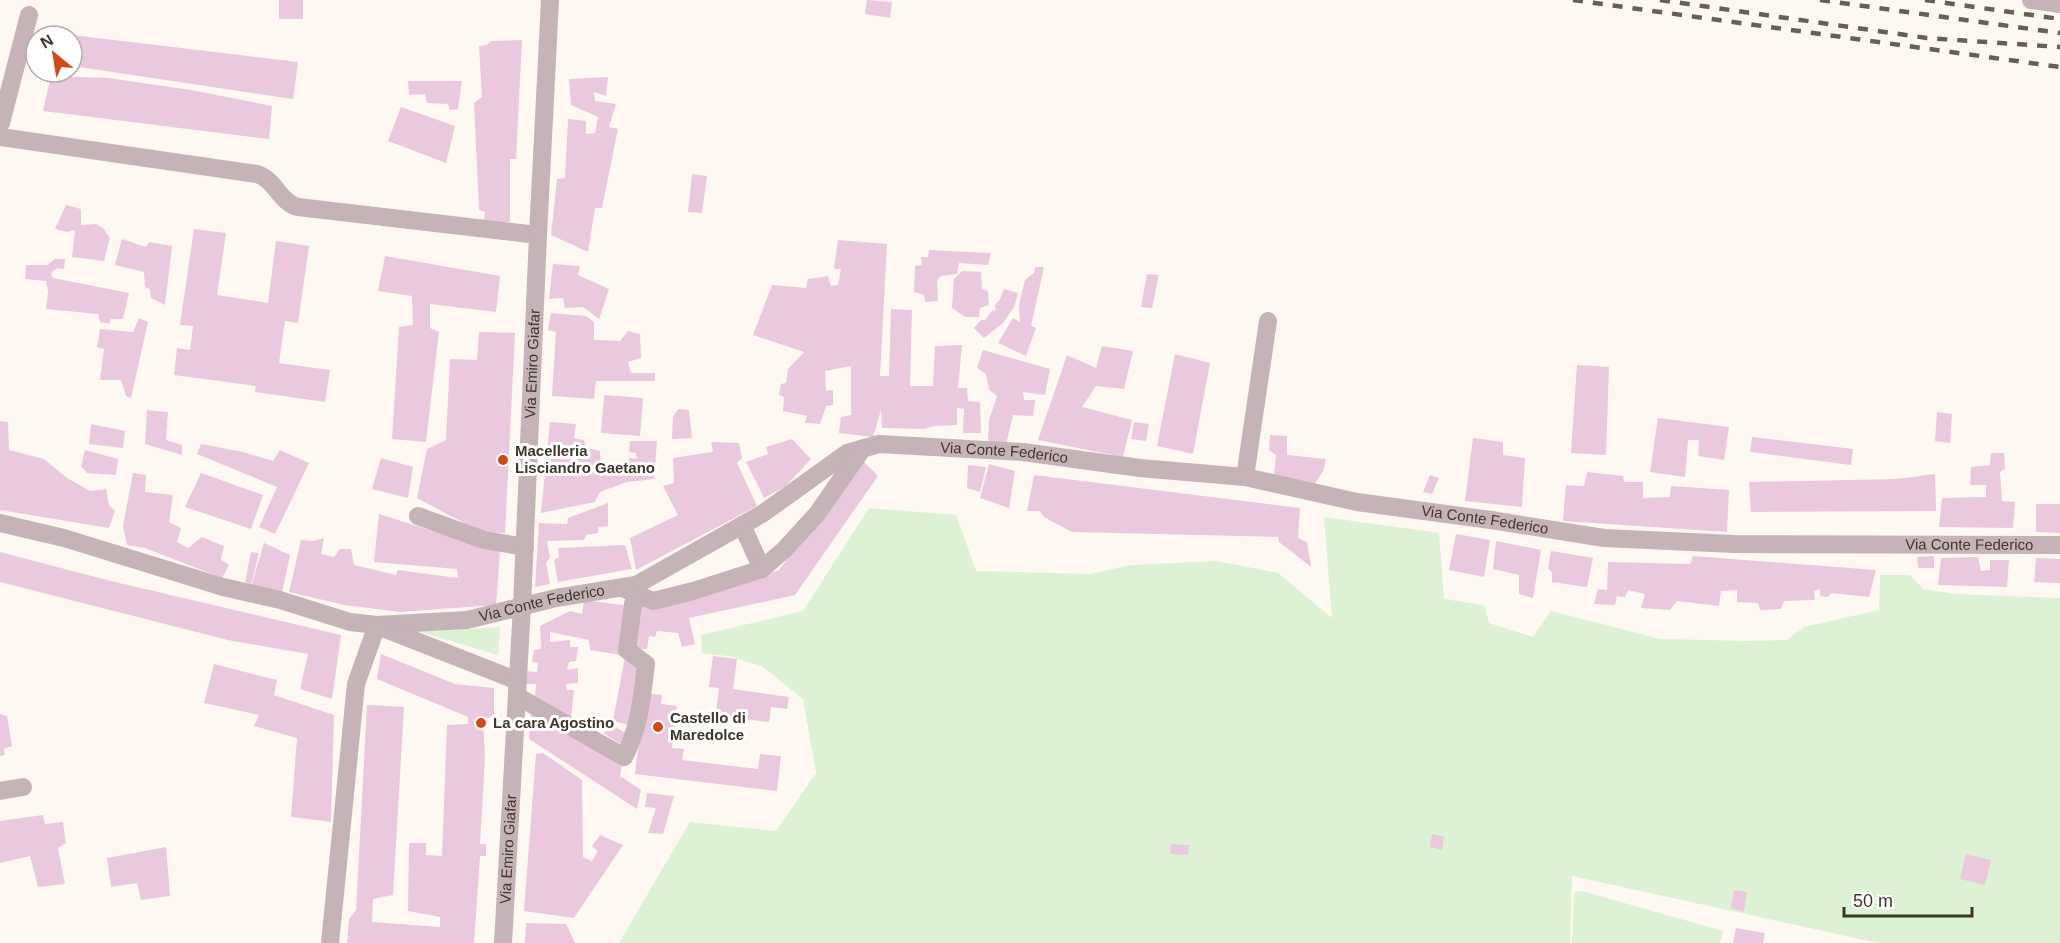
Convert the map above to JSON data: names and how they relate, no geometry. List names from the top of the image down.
{
  "streets": {
    "street": ["Via Emiro Giafar", "Via Conte Federico"]
  },
  "crossings": [
    ["Via Emiro Giafar", "Via Conte Federico"]
  ],
  "places": ["Macelleria Lisciandro Gaetano", "La cara Agostino", "Castello di Maredolce"],
  "scale_bar": "50 m",
  "north": "top left"
}
